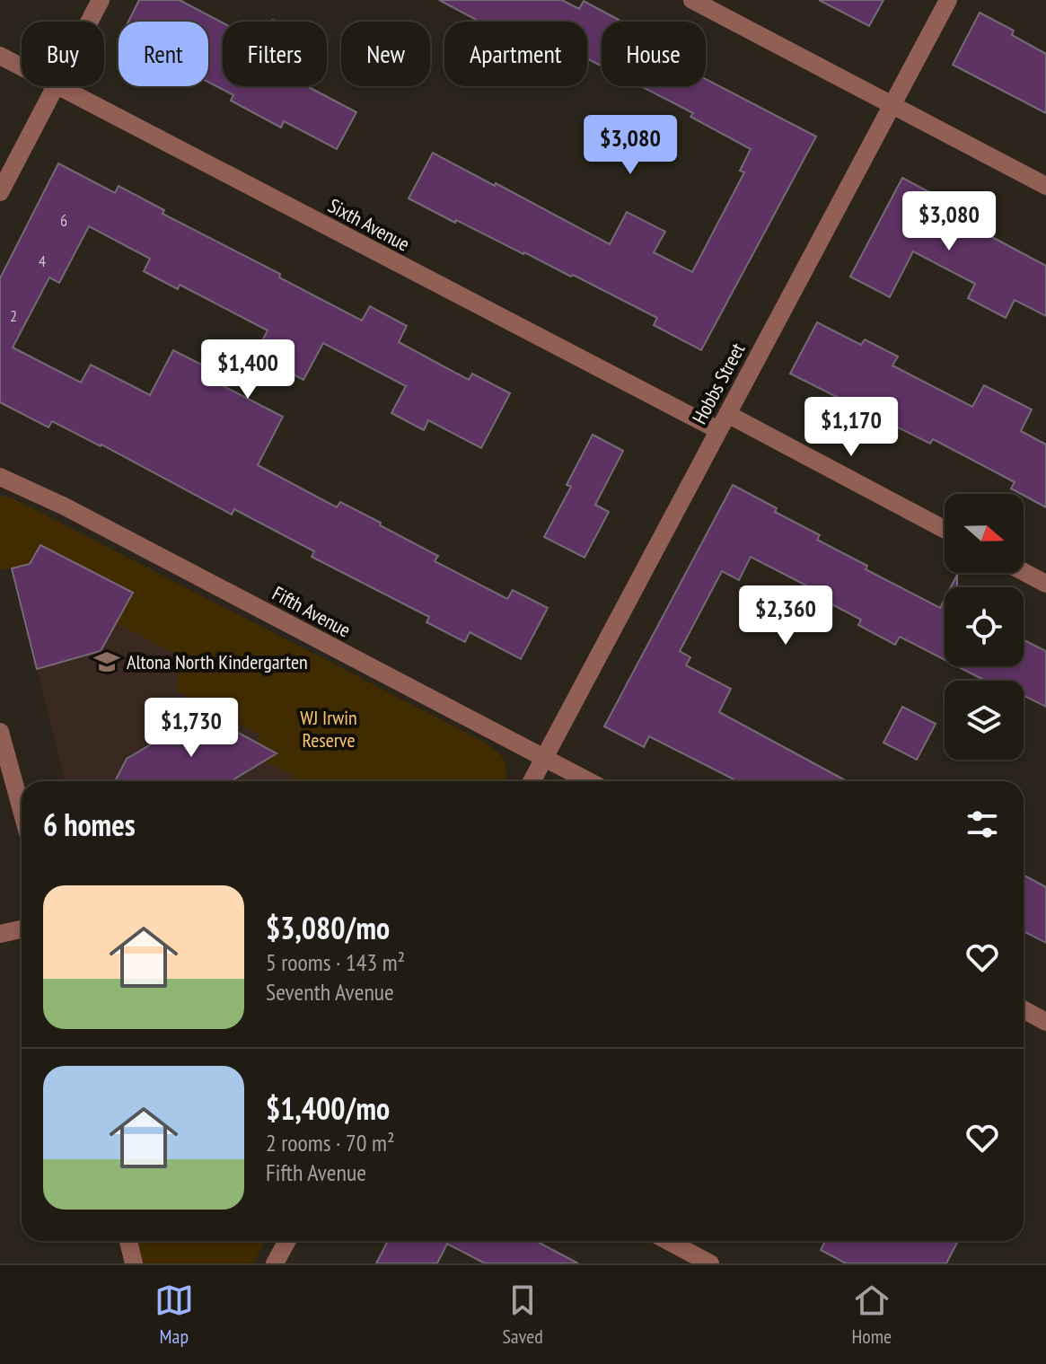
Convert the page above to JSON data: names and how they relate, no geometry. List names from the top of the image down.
{
  "streets": {
    "street": ["Sixth Avenue", "Hobbs Street", "Fifth Avenue"]
  },
  "crossings": [
    ["Sixth Avenue", "Hobbs Street"],
    ["Hobbs Street", "Fifth Avenue"]
  ],
  "parks": ["WJ Irwin Reserve"],
  "places": {
    "school or university": ["Altona North Kindergarten"]
  },
  "house_numbers": ["6", "4", "2"],
  "north": "right",
  "page": {
    "chip": [
      "Buy",
      "Rent",
      "Filters",
      "New",
      "Apartment",
      "House"
    ],
    "price": [
      "$3,080",
      "$3,080",
      "$1,400",
      "$1,170",
      "$2,360",
      "$1,730"
    ],
    "heading": "6 homes",
    "list": [
      {
        "name": "$3,080/mo",
        "note": "5 rooms · 143 m² · Seventh Avenue"
      },
      {
        "name": "$1,400/mo",
        "note": "2 rooms · 70 m² · Fifth Avenue"
      }
    ],
    "tabs": ["Map", "Saved", "Home"]
  }
}
